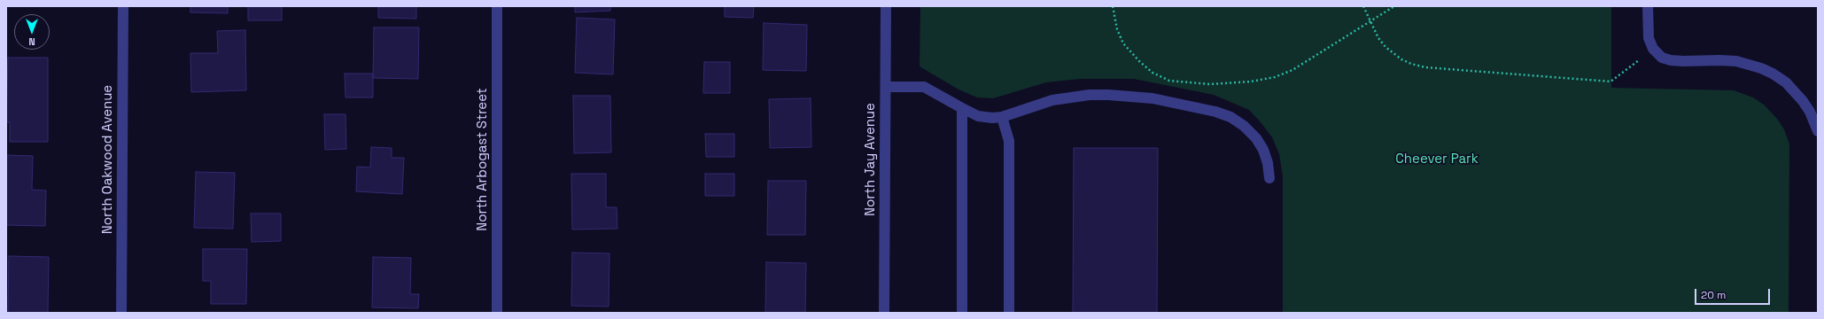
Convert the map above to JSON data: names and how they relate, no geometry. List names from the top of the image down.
{
  "streets": {
    "street": ["North Oakwood Avenue", "North Arbogast Street", "North Jay Avenue"]
  },
  "parks": ["Cheever Park"],
  "scale_bar": "20 m",
  "north": "bottom"
}
